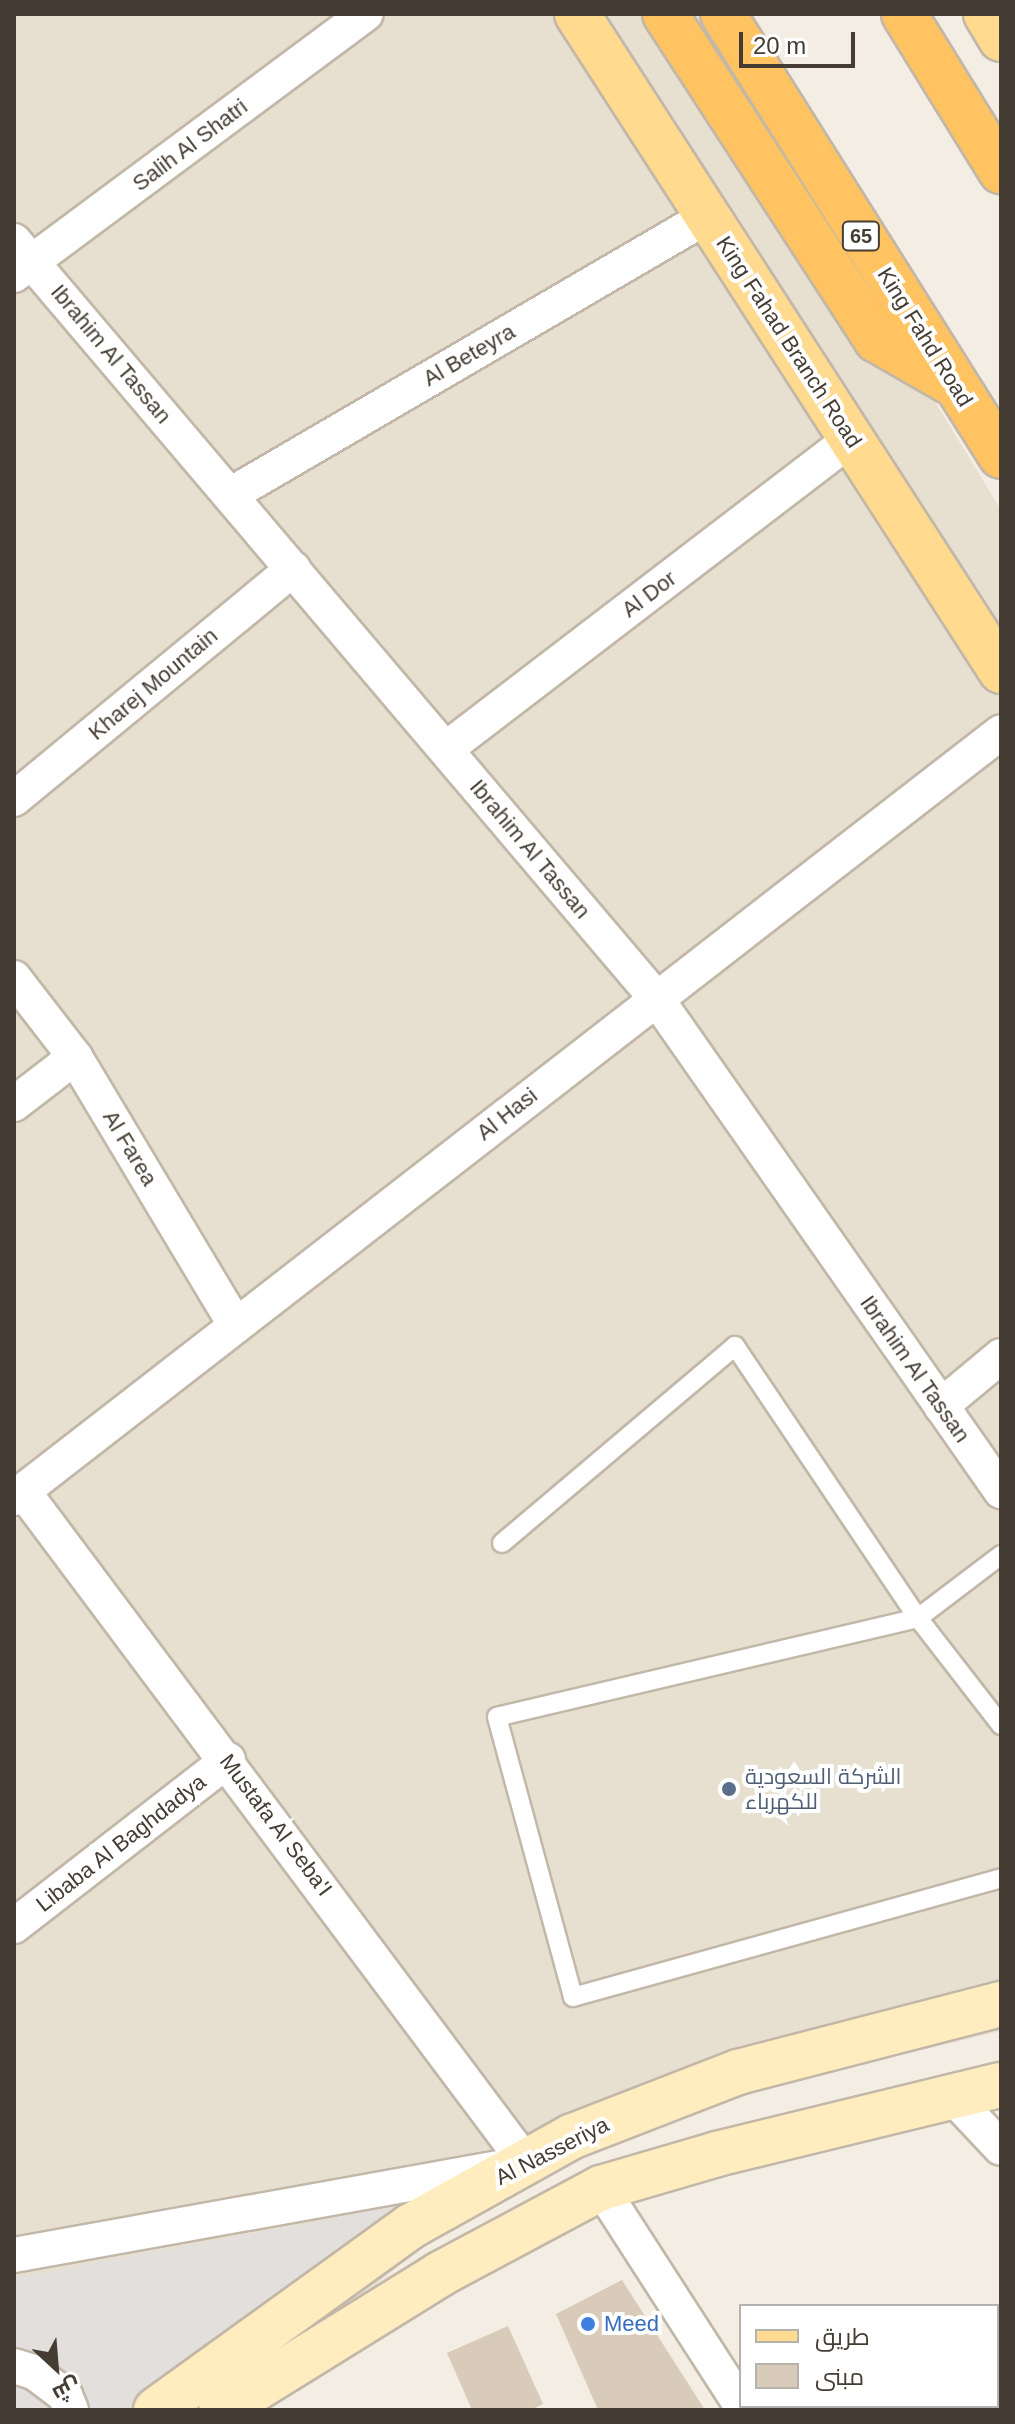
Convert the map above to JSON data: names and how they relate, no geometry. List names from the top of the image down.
{
  "streets": {
    "highway": ["65", "King Fahd Road"],
    "main road": ["King Fahad Branch Road", "Al Nasseriya"],
    "street": [
      "Salih Al Shatri",
      "Ibrahim Al Tassan",
      "Al Beteyra",
      "Al Dor",
      "Kharej Mountain",
      "Al Hasi",
      "Al Farea",
      "Mustafa Al Seba'I",
      "Libaba Al Baghdadya"
    ]
  },
  "crossings": [
    ["Salih Al Shatri", "Ibrahim Al Tassan"],
    ["King Fahad Branch Road", "Al Beteyra"],
    ["King Fahad Branch Road", "Al Dor"],
    ["Ibrahim Al Tassan", "Al Beteyra"],
    ["Ibrahim Al Tassan", "Al Dor"],
    ["Ibrahim Al Tassan", "Kharej Mountain"],
    ["Ibrahim Al Tassan", "Al Hasi"],
    ["Al Hasi", "Al Farea"],
    ["Al Hasi", "Mustafa Al Seba'I"],
    ["Mustafa Al Seba'I", "Libaba Al Baghdadya"],
    ["Mustafa Al Seba'I", "Al Nasseriya"]
  ],
  "places": ["الشركة السعودية للكهرباء", "Meed"],
  "legend": ["طريق", "مبنى"],
  "scale_bar": "20 m",
  "north": "bottom right"
}
